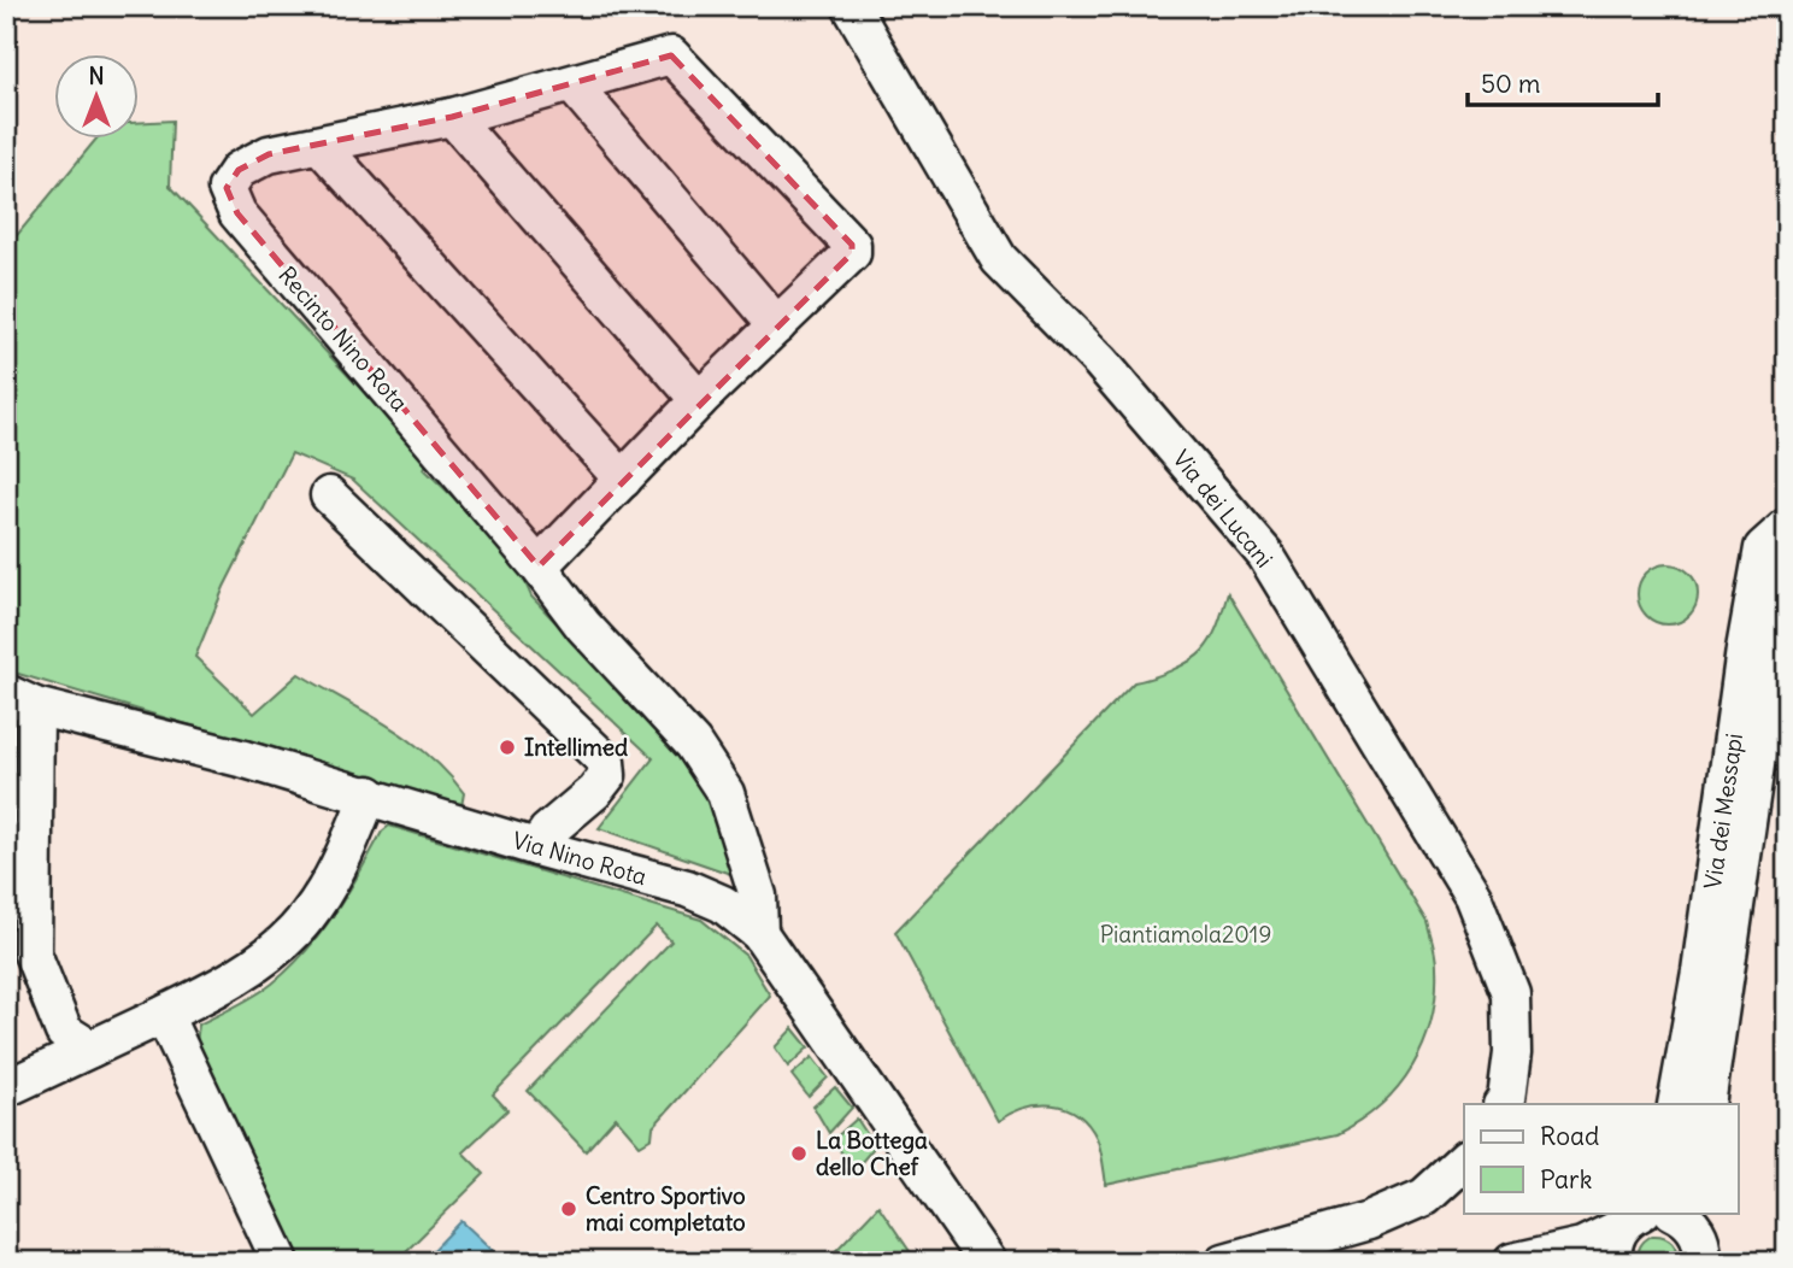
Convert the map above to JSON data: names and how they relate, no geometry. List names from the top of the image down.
{
  "streets": {
    "street": [
      "Recinto Nino Rota",
      "Via dei Lucani",
      "Via dei Messapi",
      "Via Nino Rota"
    ]
  },
  "crossings": [
    ["Recinto Nino Rota", "Via Nino Rota"]
  ],
  "parks": ["Piantiamola2019"],
  "places": ["Intellimed", "La Bottega dello Chef", "Centro Sportivo mai completato"],
  "legend": ["Road", "Park"],
  "scale_bar": "50 m",
  "north": "top"
}
